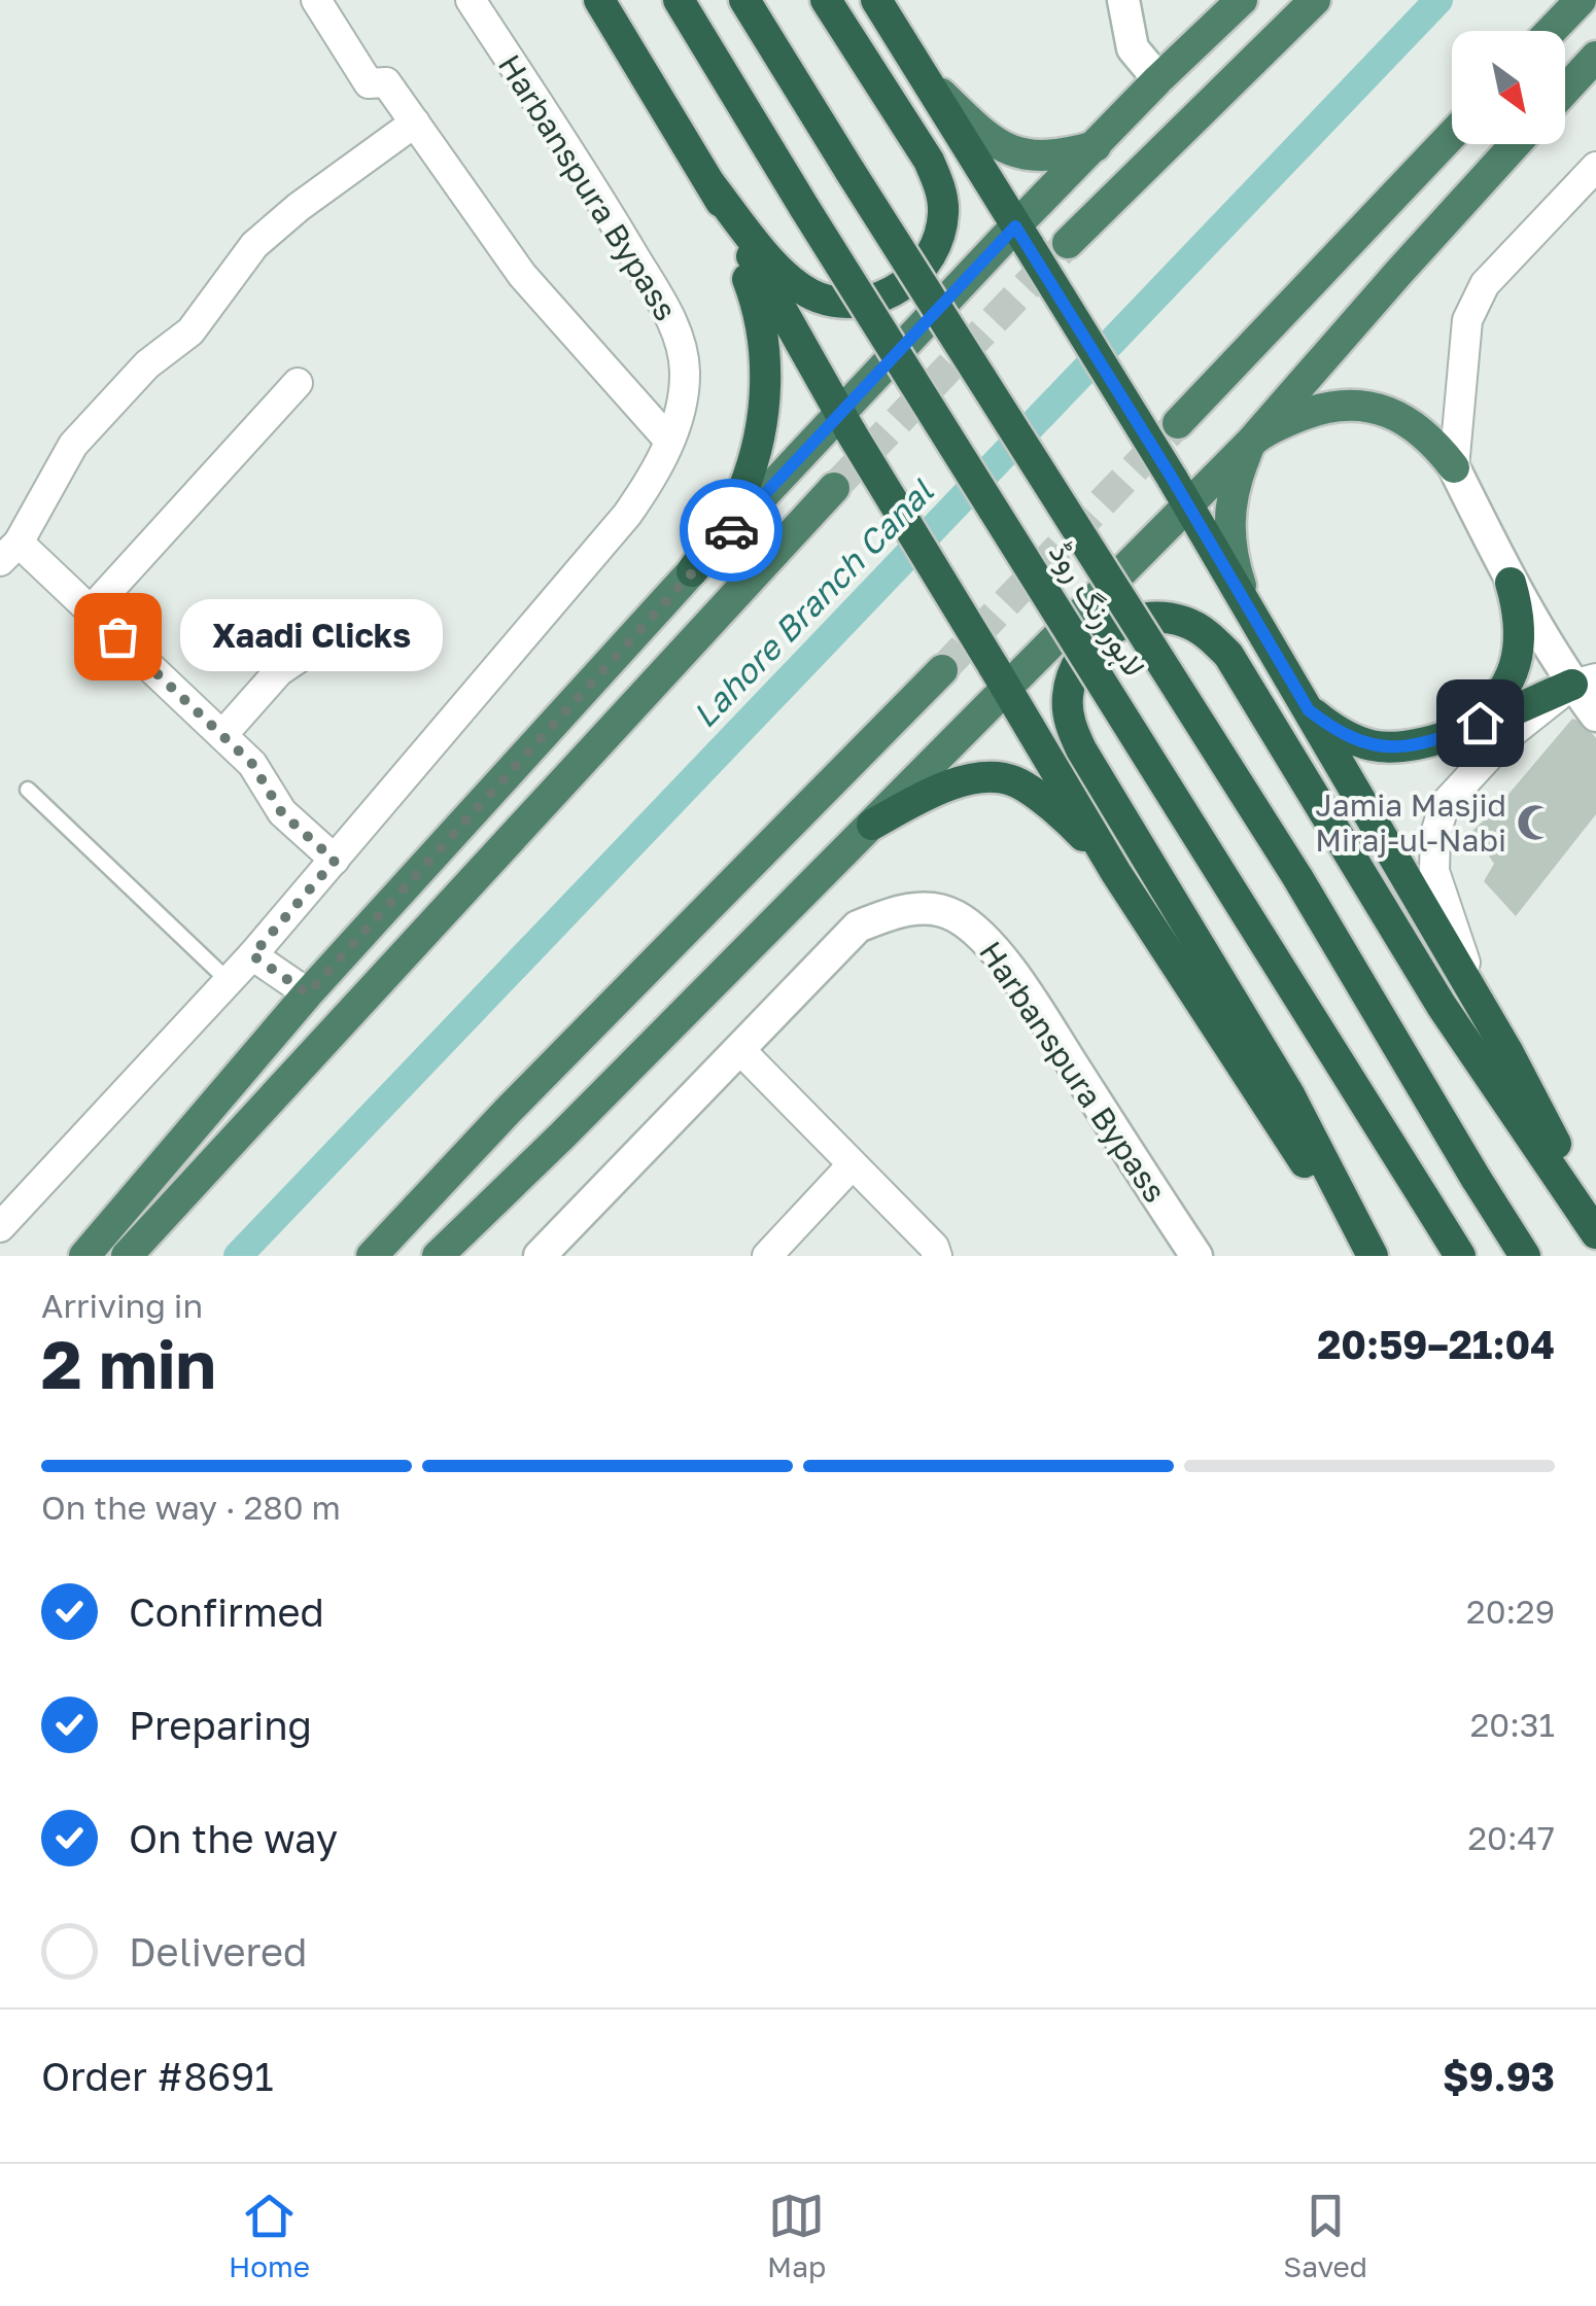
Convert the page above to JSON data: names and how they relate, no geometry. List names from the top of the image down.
{
  "streets": {
    "highway": ["لاہور رنگ روڈ"],
    "street": ["Harbanspura Bypass"]
  },
  "water": ["Lahore Branch Canal"],
  "places": {
    "other": ["Xaadi Clicks"],
    "mosque": ["Jamia Masjid Miraj-ul-Nabi"]
  },
  "north": "bottom right",
  "page": {
    "bubble": "Xaadi Clicks",
    "heading": ["2 min", "Arriving in", "20:59–21:04"],
    "panel": ["Order #8691", "$9.93"],
    "bar": "On the way · 280 m",
    "list": [
      ["Confirmed", "20:29"],
      ["Preparing", "20:31"],
      ["On the way", "20:47"],
      "Delivered"
    ],
    "tabs": ["Home", "Map", "Saved"]
  }
}
